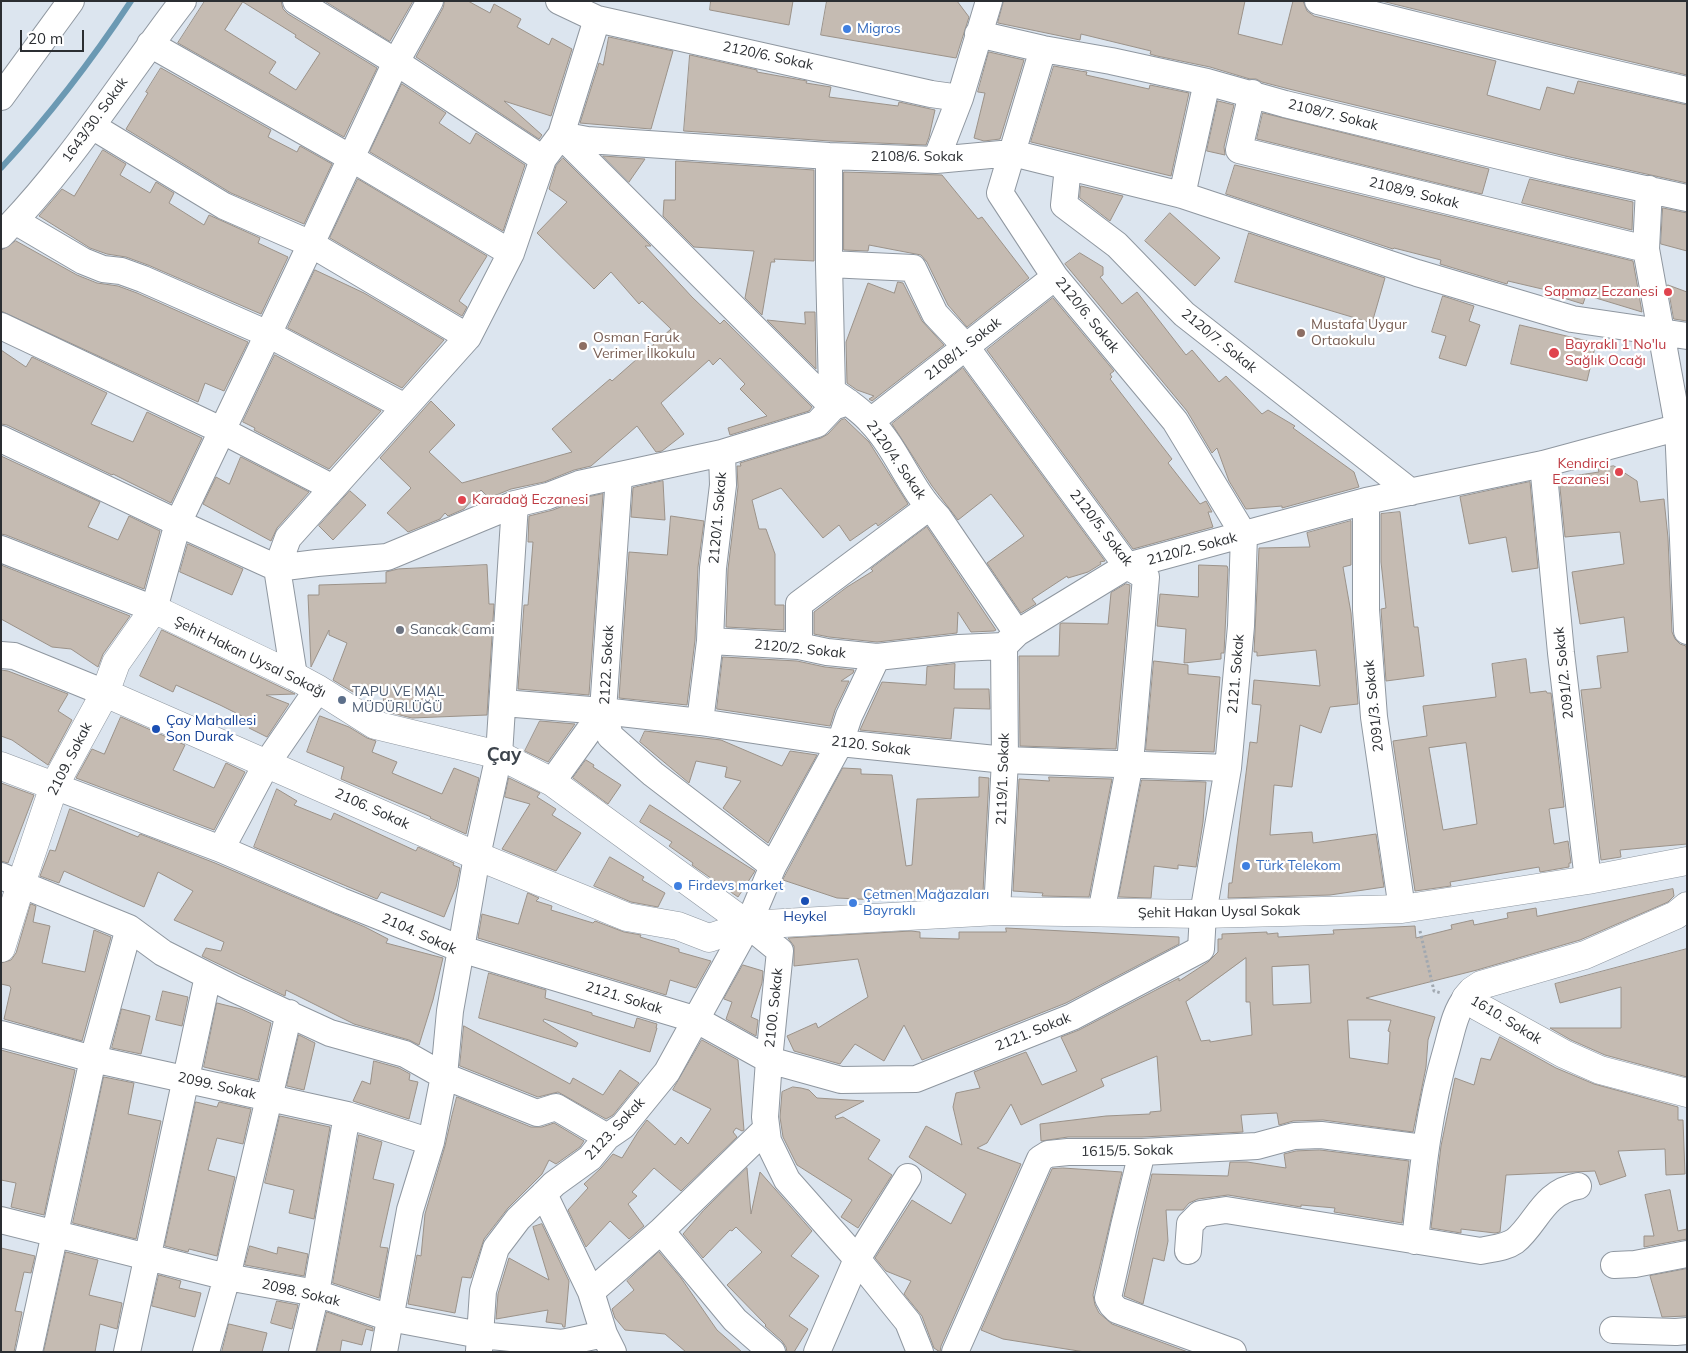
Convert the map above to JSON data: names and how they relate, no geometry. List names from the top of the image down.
{
  "streets": {
    "main road": [
      "Şehit Hakan Uysal Sokağı",
      "2109. Sokak",
      "2106. Sokak",
      "Şehit Hakan Uysal Sokak",
      "1610. Sokak"
    ],
    "street": [
      "2120/6. Sokak",
      "2108/7. Sokak",
      "1643/30. Sokak",
      "2108/6. Sokak",
      "2108/9. Sokak",
      "2120/7. Sokak",
      "2108/1. Sokak",
      "2120/4. Sokak",
      "2120/1. Sokak",
      "2120/5. Sokak",
      "2120/2. Sokak",
      "2122. Sokak",
      "2091/2. Sokak",
      "2121. Sokak",
      "2091/3. Sokak",
      "2120. Sokak",
      "2119/1. Sokak",
      "2104. Sokak",
      "2100. Sokak",
      "2099. Sokak",
      "2123. Sokak",
      "1615/5. Sokak",
      "2098. Sokak"
    ]
  },
  "crossings": [
    ["2120/6. Sokak", "2108/7. Sokak"],
    ["2120/6. Sokak", "2108/6. Sokak"],
    ["2120/6. Sokak", "2108/1. Sokak"],
    ["2120/6. Sokak", "2120/2. Sokak"],
    ["2120/6. Sokak", "2121. Sokak"],
    ["2108/7. Sokak", "2108/9. Sokak"],
    ["2108/6. Sokak", "2120/7. Sokak"],
    ["2108/6. Sokak", "2120/4. Sokak"],
    ["2120/7. Sokak", "2120/2. Sokak"],
    ["2108/1. Sokak", "2120/4. Sokak"],
    ["2108/1. Sokak", "2120/5. Sokak"],
    ["2120/4. Sokak", "2120/1. Sokak"],
    ["2120/4. Sokak", "2120/5. Sokak"],
    ["2120/4. Sokak", "2120/2. Sokak"],
    ["2120/4. Sokak", "2119/1. Sokak"],
    ["2120/1. Sokak", "2120/2. Sokak"],
    ["2120/1. Sokak", "2120. Sokak"],
    ["2120/5. Sokak", "2120/2. Sokak"],
    ["2120/5. Sokak", "2120. Sokak"],
    ["2120/5. Sokak", "Şehit Hakan Uysal Sokak"],
    ["2120/2. Sokak", "2091/2. Sokak"],
    ["2120/2. Sokak", "2121. Sokak"],
    ["2120/2. Sokak", "2091/3. Sokak"],
    ["2120/2. Sokak", "2119/1. Sokak"],
    ["Şehit Hakan Uysal Sokağı", "2109. Sokak"],
    ["Şehit Hakan Uysal Sokağı", "2106. Sokak"],
    ["Şehit Hakan Uysal Sokağı", "Şehit Hakan Uysal Sokak"],
    ["Şehit Hakan Uysal Sokağı", "2100. Sokak"],
    ["Şehit Hakan Uysal Sokağı", "2123. Sokak"],
    ["2122. Sokak", "2120. Sokak"],
    ["2091/2. Sokak", "Şehit Hakan Uysal Sokak"],
    ["2121. Sokak", "2120. Sokak"],
    ["2121. Sokak", "Şehit Hakan Uysal Sokak"],
    ["2121. Sokak", "2104. Sokak"],
    ["2121. Sokak", "2100. Sokak"],
    ["2121. Sokak", "2123. Sokak"],
    ["2091/3. Sokak", "Şehit Hakan Uysal Sokak"],
    ["2120. Sokak", "2119/1. Sokak"],
    ["2109. Sokak", "2106. Sokak"],
    ["2109. Sokak", "2104. Sokak"],
    ["2119/1. Sokak", "Şehit Hakan Uysal Sokak"],
    ["2106. Sokak", "Şehit Hakan Uysal Sokak"],
    ["2106. Sokak", "2100. Sokak"],
    ["2106. Sokak", "2123. Sokak"],
    ["Şehit Hakan Uysal Sokak", "2100. Sokak"],
    ["Şehit Hakan Uysal Sokak", "2123. Sokak"],
    ["2104. Sokak", "2099. Sokak"],
    ["2104. Sokak", "2098. Sokak"],
    ["2100. Sokak", "2123. Sokak"],
    ["2123. Sokak", "2098. Sokak"]
  ],
  "districts": ["Çay"],
  "places": [
    "Migros",
    "Sapmaz Eczanesi",
    "Mustafa Uygur Ortaokulu",
    "Osman Faruk Verimer İlkokulu",
    "Bayraklı 1 No'lu Sağlık Ocağı",
    "Kendirci Eczanesi",
    "Karadağ Eczanesi",
    "Sancak Cami",
    "TAPU VE MAL MÜDÜRLÜĞÜ",
    "Çay Mahallesi Son Durak",
    "Türk Telekom",
    "Firdevs market",
    "Heykel",
    "Çetmen Mağazaları Bayraklı"
  ],
  "scale_bar": "20 m"
}
